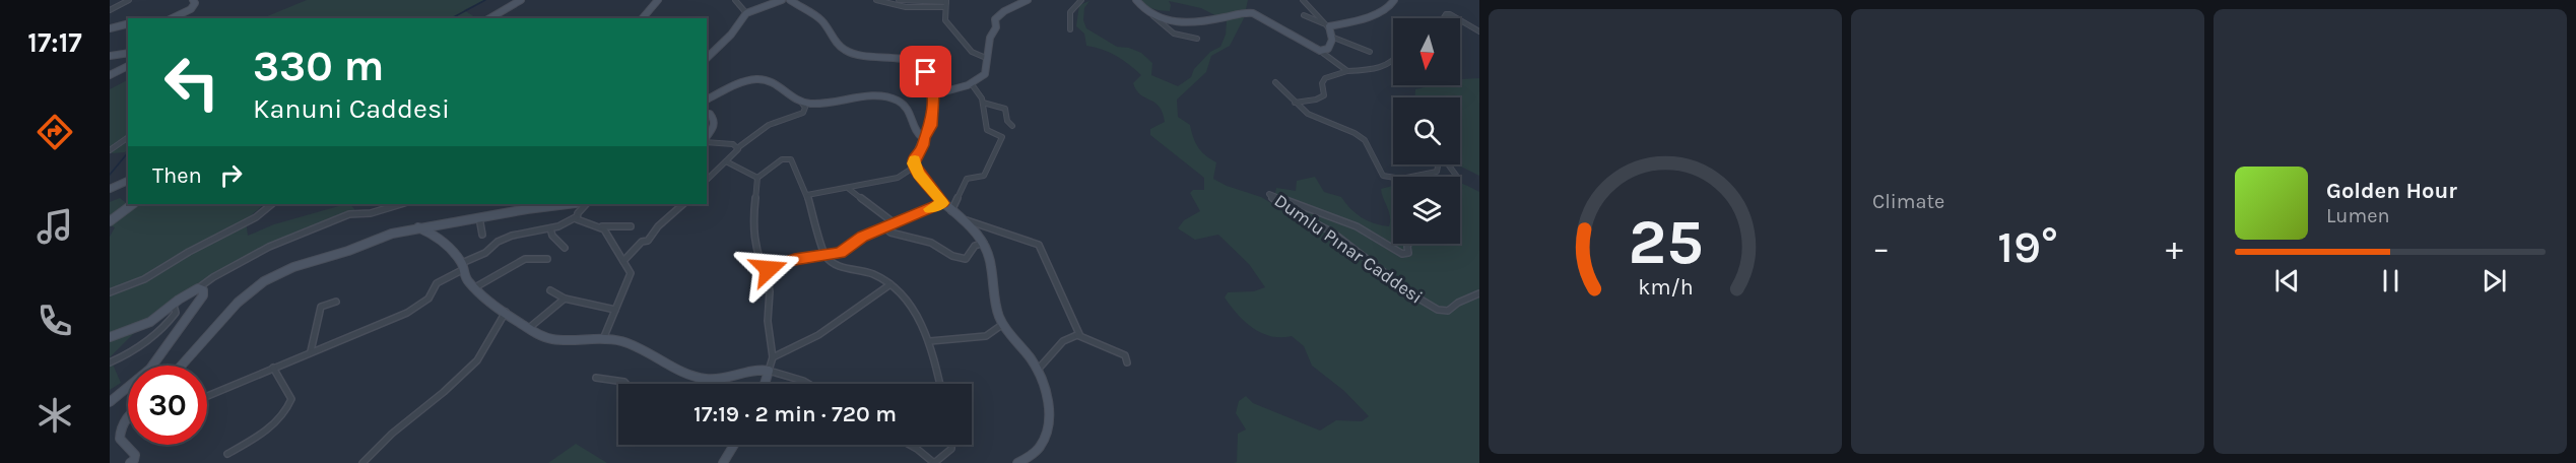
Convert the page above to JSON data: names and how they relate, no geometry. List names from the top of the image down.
{
  "streets": {
    "street": ["Dumlu Pınar Caddesi"]
  },
  "north": "bottom",
  "page": {
    "tabs": "17:17",
    "tile": "Climate",
    "turn": ["330 m", "Kanuni Caddesi"],
    "then": "Then",
    "song": ["Golden Hour", "Lumen"],
    "heat": ["−", "19°", "+"],
    "limit": "30",
    "trip": "17:19 · 2 min · 720 m",
    "gauge": ["25", "km/h"]
  }
}
